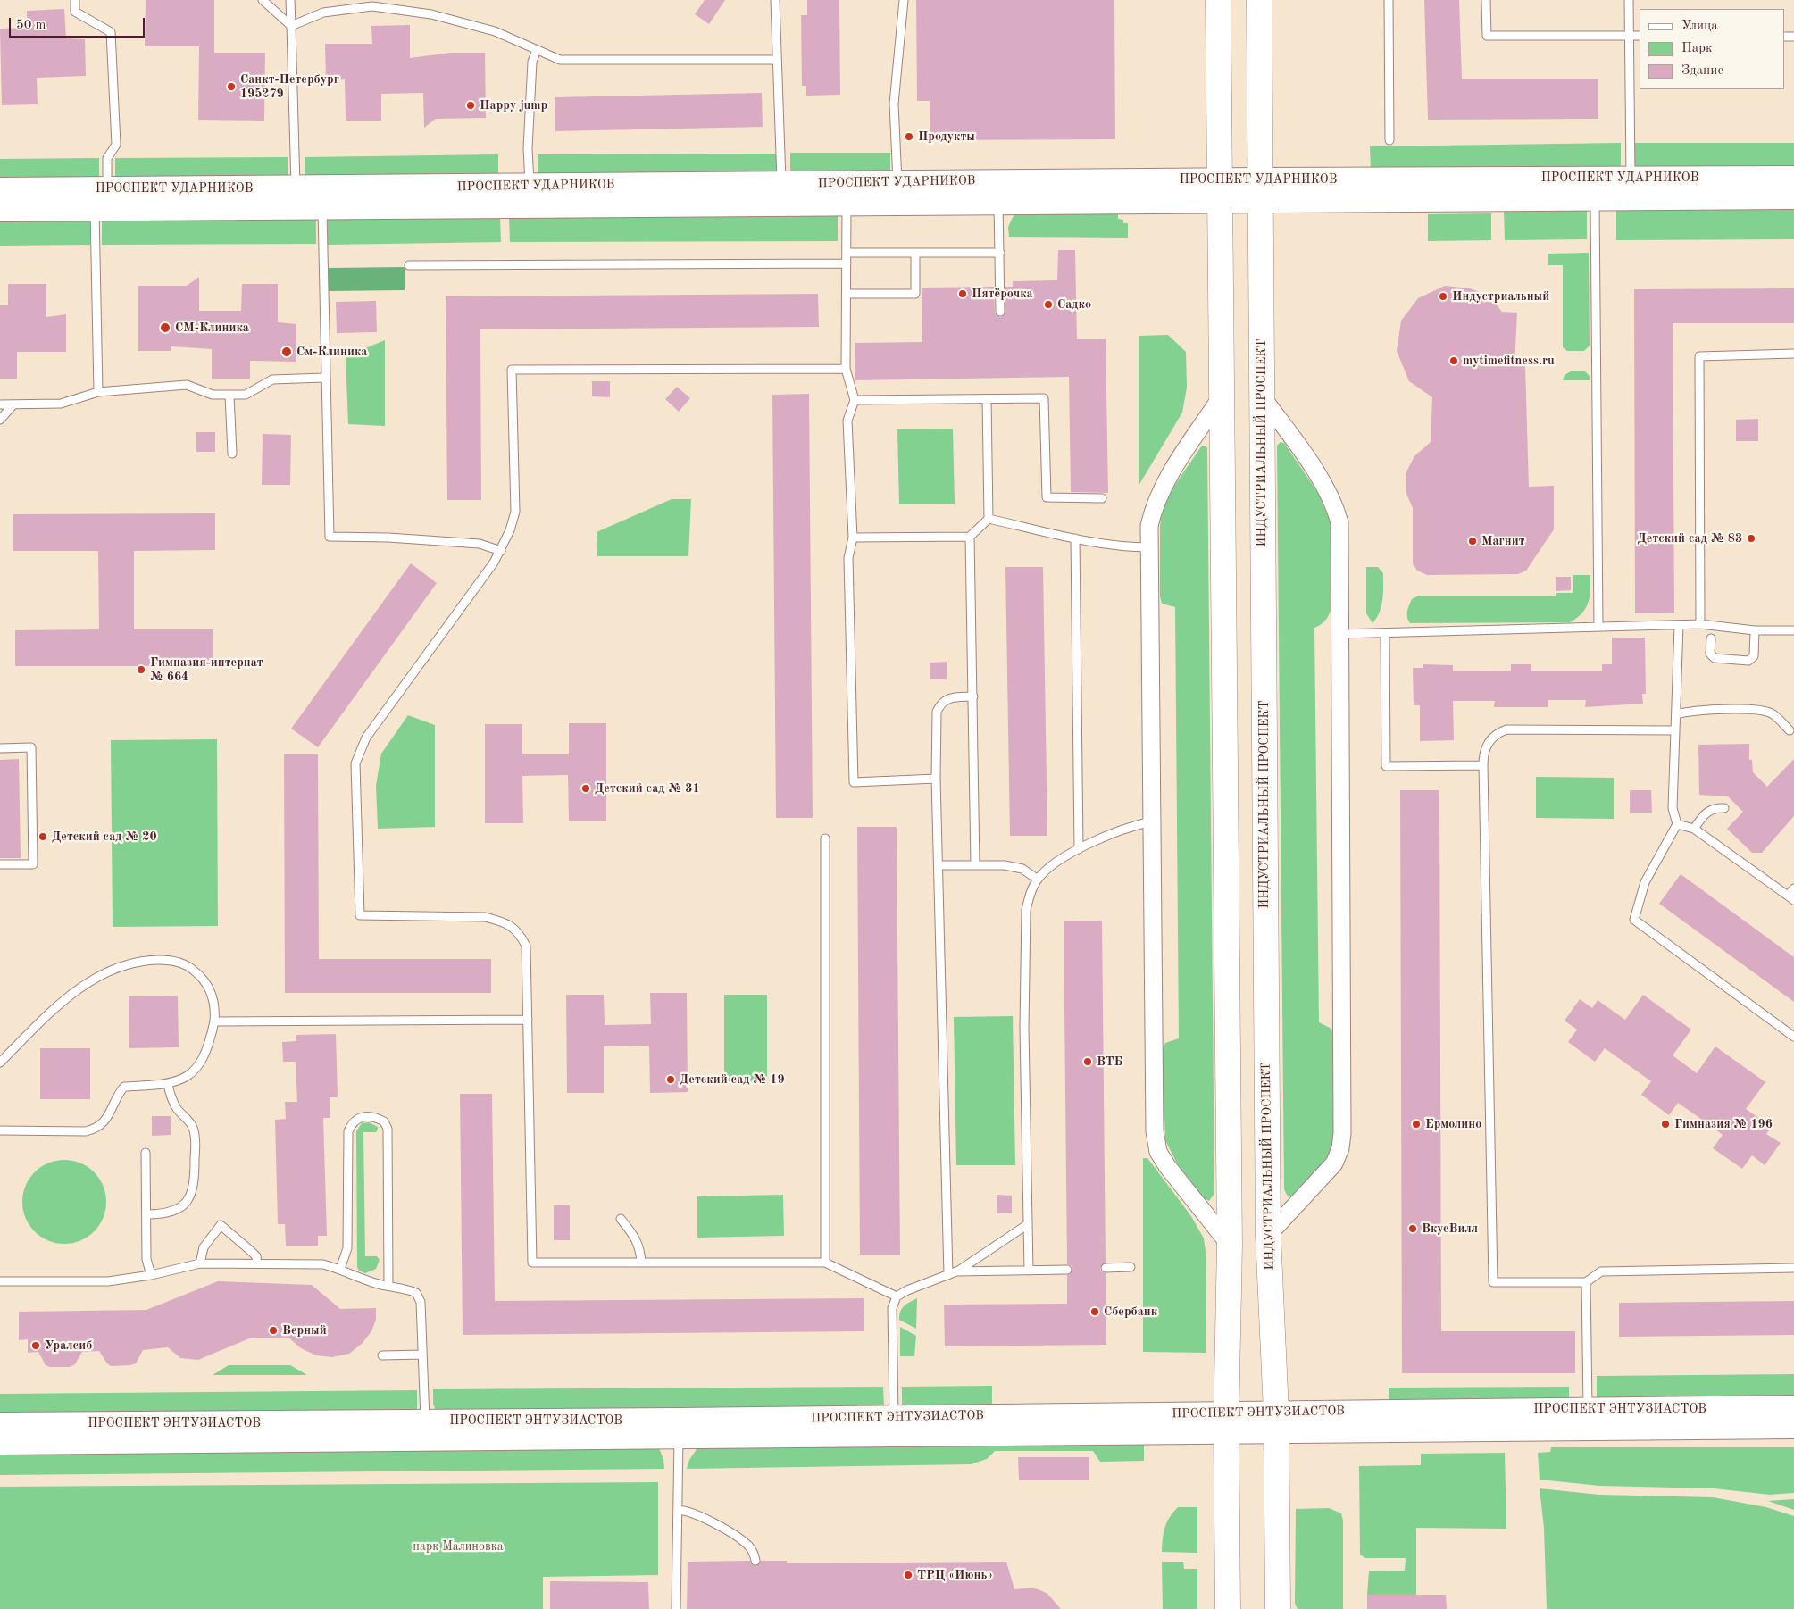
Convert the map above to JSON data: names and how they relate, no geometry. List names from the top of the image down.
{
  "streets": {
    "main road": ["ИНДУСТРИАЛЬНЫЙ ПРОСПЕКТ"],
    "street": ["ПРОСПЕКТ УДАРНИКОВ", "ПРОСПЕКТ ЭНТУЗИАСТОВ"]
  },
  "crossings": [
    ["ПРОСПЕКТ УДАРНИКОВ", "ИНДУСТРИАЛЬНЫЙ ПРОСПЕКТ"],
    ["ИНДУСТРИАЛЬНЫЙ ПРОСПЕКТ", "ПРОСПЕКТ ЭНТУЗИАСТОВ"]
  ],
  "parks": ["парк Малиновка"],
  "places": [
    "Санкт-Петербург 195279",
    "Happy jump",
    "Продукты",
    "Пятёрочка",
    "Индустриальный",
    "Садко",
    "СМ-Клиника",
    "См-Клиника",
    "mytimefitness.ru",
    "Детский сад № 83",
    "Магнит",
    "Гимназия-интернат № 664",
    "Детский сад № 31",
    "Детский сад № 20",
    "ВТБ",
    "Детский сад № 19",
    "Ермолино",
    "Гимназия № 196",
    "ВкусВилл",
    "Сбербанк",
    "Верный",
    "Уралсиб",
    "ТРЦ «Июнь»"
  ],
  "legend": ["Улица", "Парк", "Здание"],
  "scale_bar": "50 m"
}
